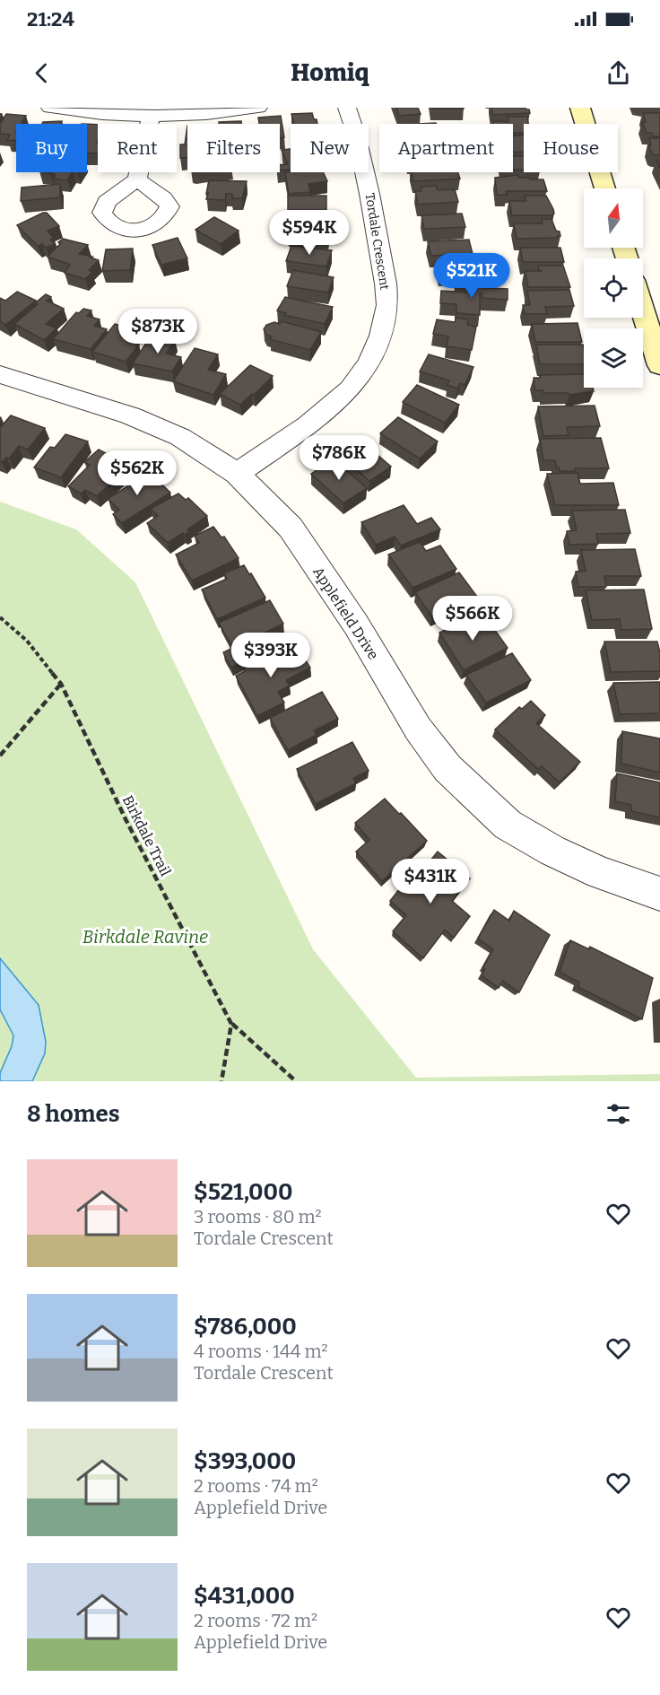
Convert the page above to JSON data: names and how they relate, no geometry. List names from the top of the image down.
{
  "streets": {
    "street": ["Tordale Crescent", "Applefield Drive"],
    "path": ["Birkdale Trail"]
  },
  "crossings": [
    ["Tordale Crescent", "Applefield Drive"]
  ],
  "parks": ["Birkdale Ravine"],
  "north": "top",
  "page": {
    "status": "21:24",
    "header": "Homiq",
    "chip": [
      "Buy",
      "Rent",
      "Filters",
      "New",
      "Apartment",
      "House"
    ],
    "price": [
      "$594K",
      "$521K",
      "$873K",
      "$786K",
      "$562K",
      "$566K",
      "$393K",
      "$431K"
    ],
    "heading": "8 homes",
    "list": [
      {
        "name": "$521,000",
        "note": "3 rooms · 80 m² · Tordale Crescent"
      },
      {
        "name": "$786,000",
        "note": "4 rooms · 144 m² · Tordale Crescent"
      },
      {
        "name": "$393,000",
        "note": "2 rooms · 74 m² · Applefield Drive"
      },
      {
        "name": "$431,000",
        "note": "2 rooms · 72 m² · Applefield Drive"
      }
    ]
  }
}
